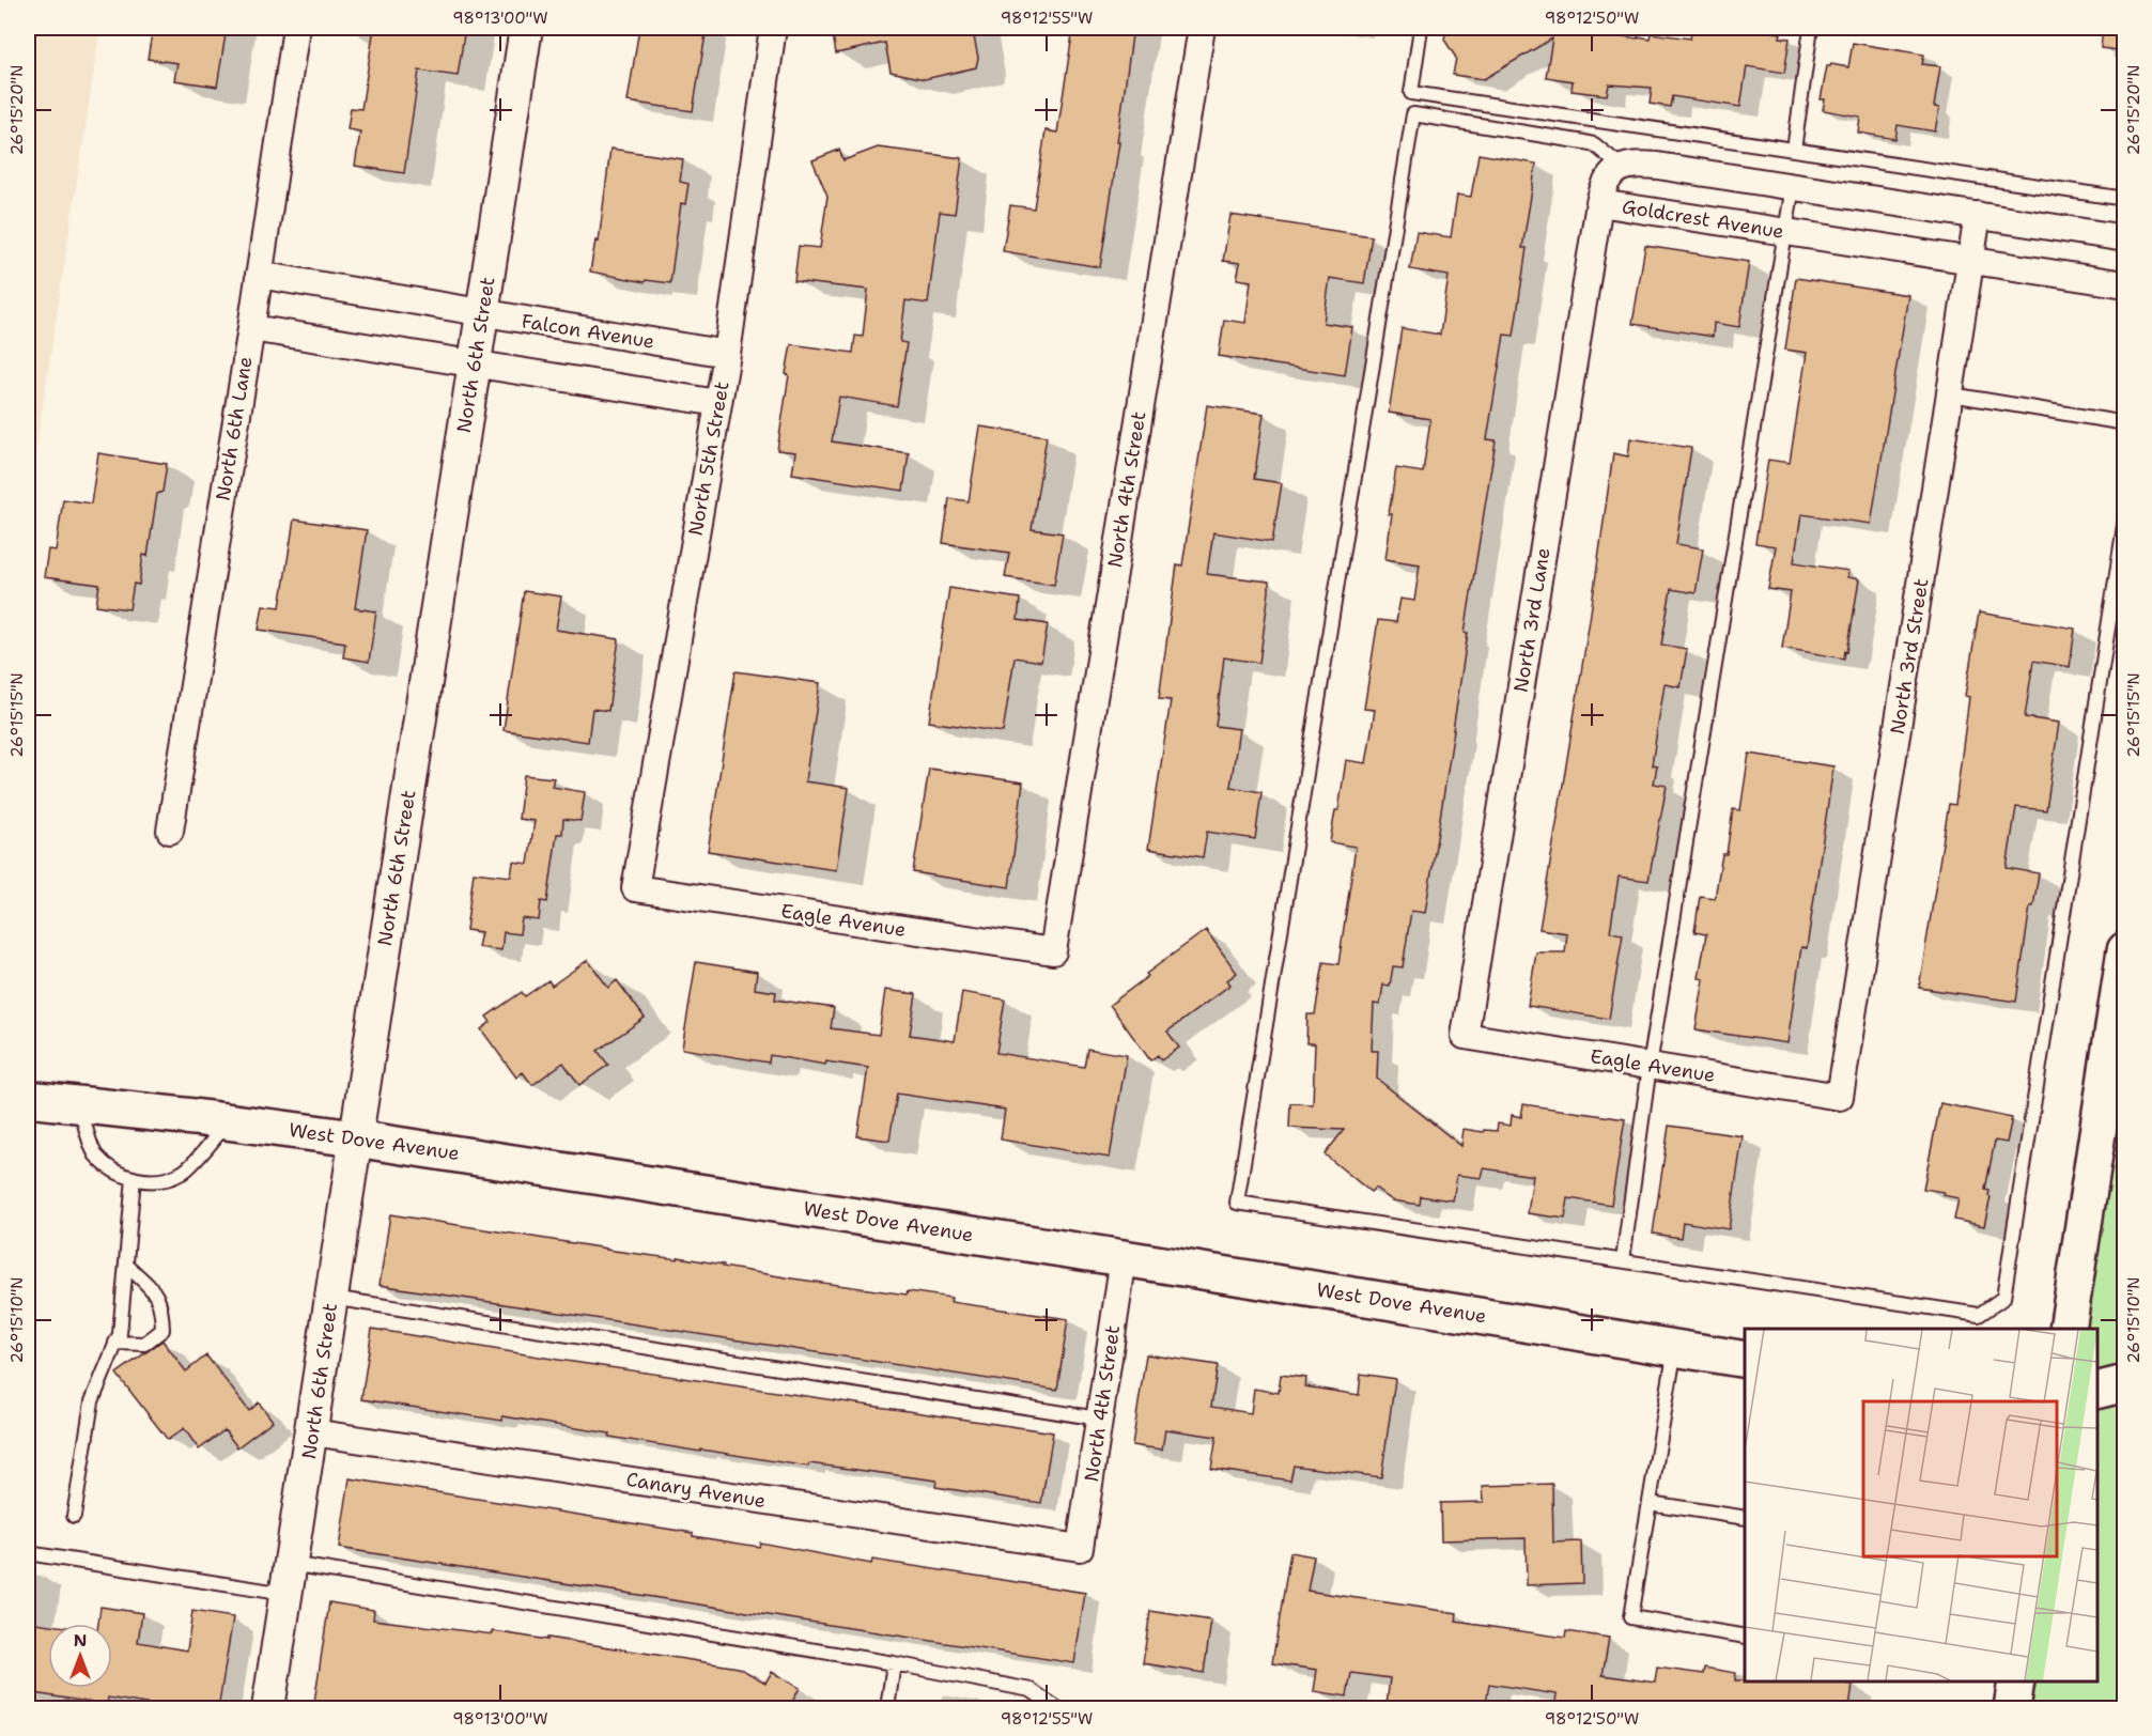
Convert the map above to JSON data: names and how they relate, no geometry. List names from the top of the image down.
{
  "streets": {
    "main road": ["West Dove Avenue"],
    "street": [
      "Goldcrest Avenue",
      "Falcon Avenue",
      "North 6th Street",
      "North 6th Lane",
      "North 5th Street",
      "North 4th Street",
      "North 3rd Lane",
      "North 3rd Street",
      "Eagle Avenue",
      "Canary Avenue"
    ]
  },
  "crossings": [
    ["Goldcrest Avenue", "North 3rd Lane"],
    ["Goldcrest Avenue", "North 3rd Street"],
    ["Falcon Avenue", "North 6th Street"],
    ["Falcon Avenue", "North 6th Lane"],
    ["Falcon Avenue", "North 5th Street"],
    ["North 6th Street", "West Dove Avenue"],
    ["North 6th Street", "Canary Avenue"],
    ["North 5th Street", "Eagle Avenue"],
    ["North 4th Street", "Eagle Avenue"],
    ["North 4th Street", "West Dove Avenue"],
    ["North 4th Street", "Canary Avenue"],
    ["North 3rd Lane", "Eagle Avenue"],
    ["North 3rd Street", "Eagle Avenue"]
  ],
  "north": "top",
  "coordinates": [
    "98°13'00\"W",
    "98°12'55\"W",
    "98°12'50\"W",
    "26°15'20\"N",
    "26°15'15\"N",
    "26°15'10\"N"
  ]
}
